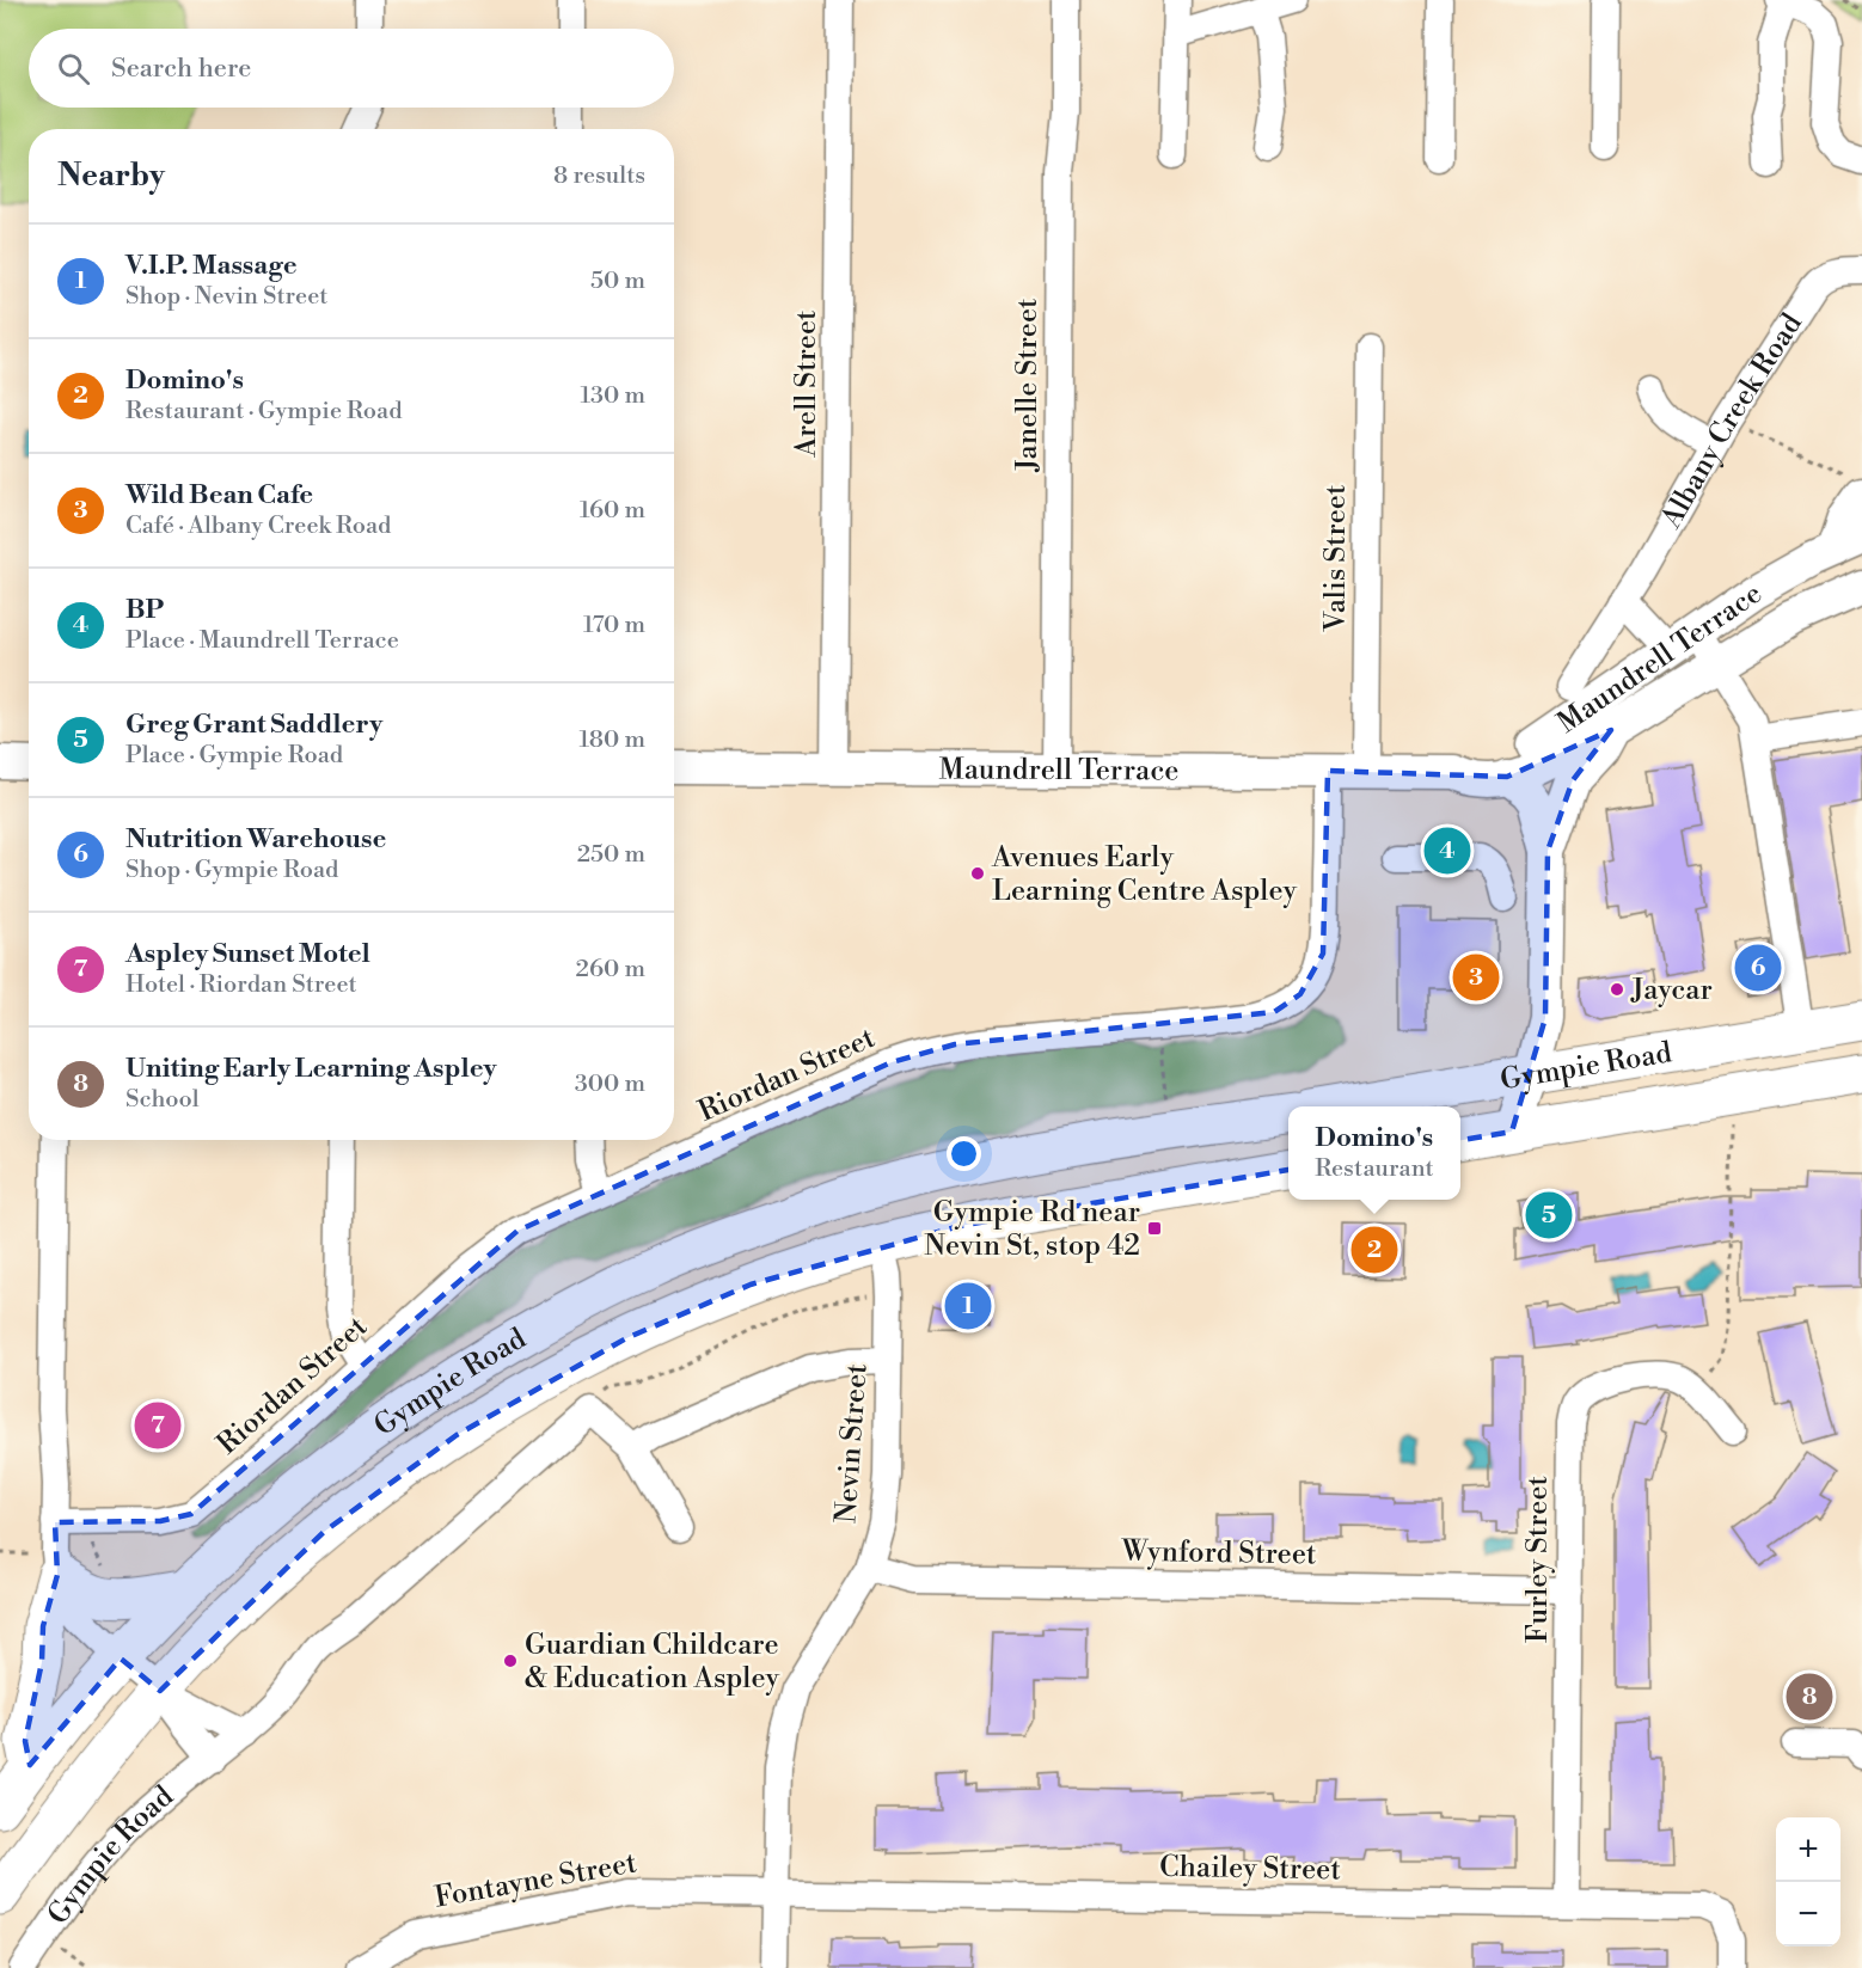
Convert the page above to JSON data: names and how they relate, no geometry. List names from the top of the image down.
{
  "streets": {
    "highway": ["Gympie Road"],
    "main road": ["Maundrell Terrace"],
    "street": [
      "Arell Street",
      "Janelle Street",
      "Albany Creek Road",
      "Valis Street",
      "Riordan Street",
      "Nevin Street",
      "Wynford Street",
      "Furley Street",
      "Chailey Street",
      "Fontayne Street"
    ]
  },
  "crossings": [
    ["Arell Street", "Maundrell Terrace"],
    ["Janelle Street", "Maundrell Terrace"],
    ["Valis Street", "Maundrell Terrace"],
    ["Maundrell Terrace", "Riordan Street"],
    ["Gympie Road", "Nevin Street"],
    ["Nevin Street", "Wynford Street"],
    ["Nevin Street", "Chailey Street"],
    ["Nevin Street", "Fontayne Street"],
    ["Wynford Street", "Furley Street"],
    ["Furley Street", "Chailey Street"],
    ["Chailey Street", "Fontayne Street"]
  ],
  "places": {
    "other": ["Avenues Early Learning Centre Aspley", "Jaycar", "Guardian Childcare & Education Aspley"],
    "transit": ["Gympie Rd near Nevin St, stop 42"]
  },
  "page": {
    "search": "Search here",
    "heading": ["Nearby", "8 results"],
    "list": [
      {
        "mark": "1",
        "name": "V.I.P. Massage",
        "note": "Shop · Nevin Street",
        "value": "50 m"
      },
      {
        "mark": "2",
        "name": "Domino's",
        "note": "Restaurant · Gympie Road",
        "value": "130 m"
      },
      {
        "mark": "3",
        "name": "Wild Bean Cafe",
        "note": "Café · Albany Creek Road",
        "value": "160 m"
      },
      {
        "mark": "4",
        "name": "BP",
        "note": "Place · Maundrell Terrace",
        "value": "170 m"
      },
      {
        "mark": "5",
        "name": "Greg Grant Saddlery",
        "note": "Place · Gympie Road",
        "value": "180 m"
      },
      {
        "mark": "6",
        "name": "Nutrition Warehouse",
        "note": "Shop · Gympie Road",
        "value": "250 m"
      },
      {
        "mark": "7",
        "name": "Aspley Sunset Motel",
        "note": "Hotel · Riordan Street",
        "value": "260 m"
      },
      {
        "mark": "8",
        "name": "Uniting Early Learning Aspley",
        "note": "School",
        "value": "300 m"
      }
    ],
    "pins": [
      "4",
      "6",
      "3",
      "5",
      "2",
      "1",
      "7",
      "8"
    ],
    "popup": ["Domino's", "Restaurant"],
    "map_buttons": ["+", "−"]
  }
}
